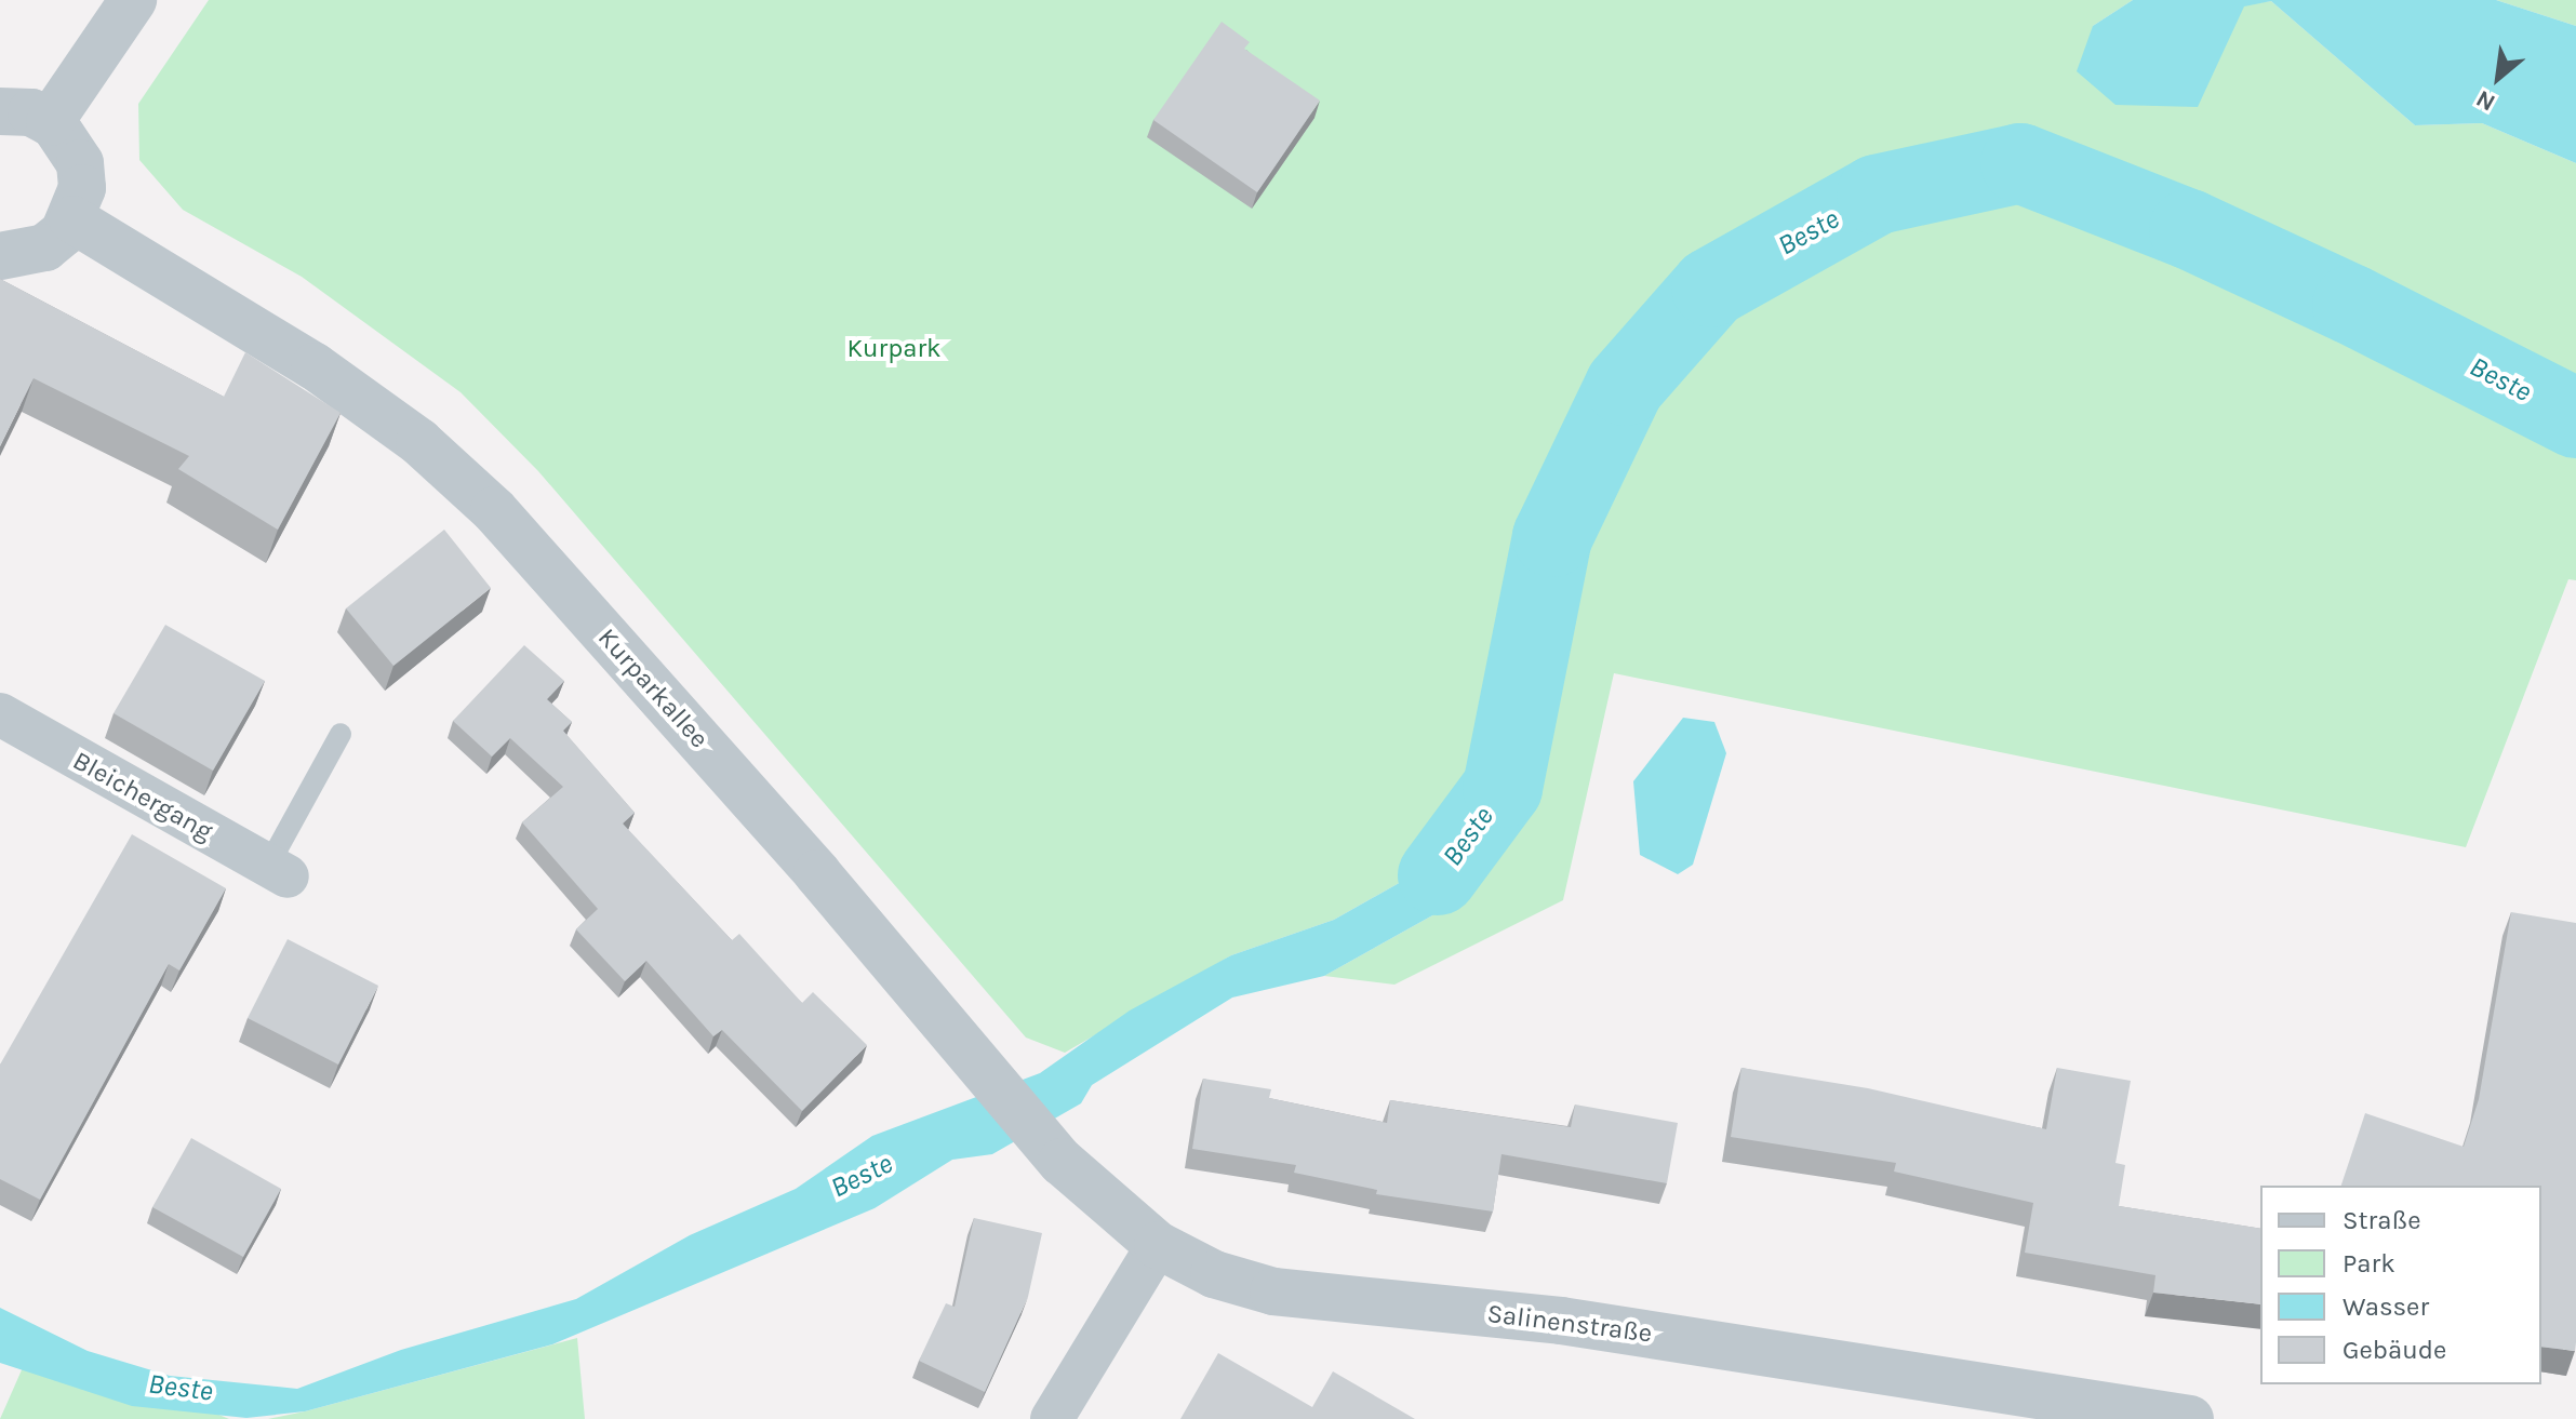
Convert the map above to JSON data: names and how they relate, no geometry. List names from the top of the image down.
{
  "streets": {
    "street": ["Kurparkallee", "Bleichergang", "Salinenstraße"]
  },
  "crossings": [
    ["Kurparkallee", "Salinenstraße"]
  ],
  "water": ["Beste"],
  "parks": ["Kurpark"],
  "legend": [
    "Straße",
    "Park",
    "Wasser",
    "Gebäude"
  ],
  "north": "bottom left"
}
